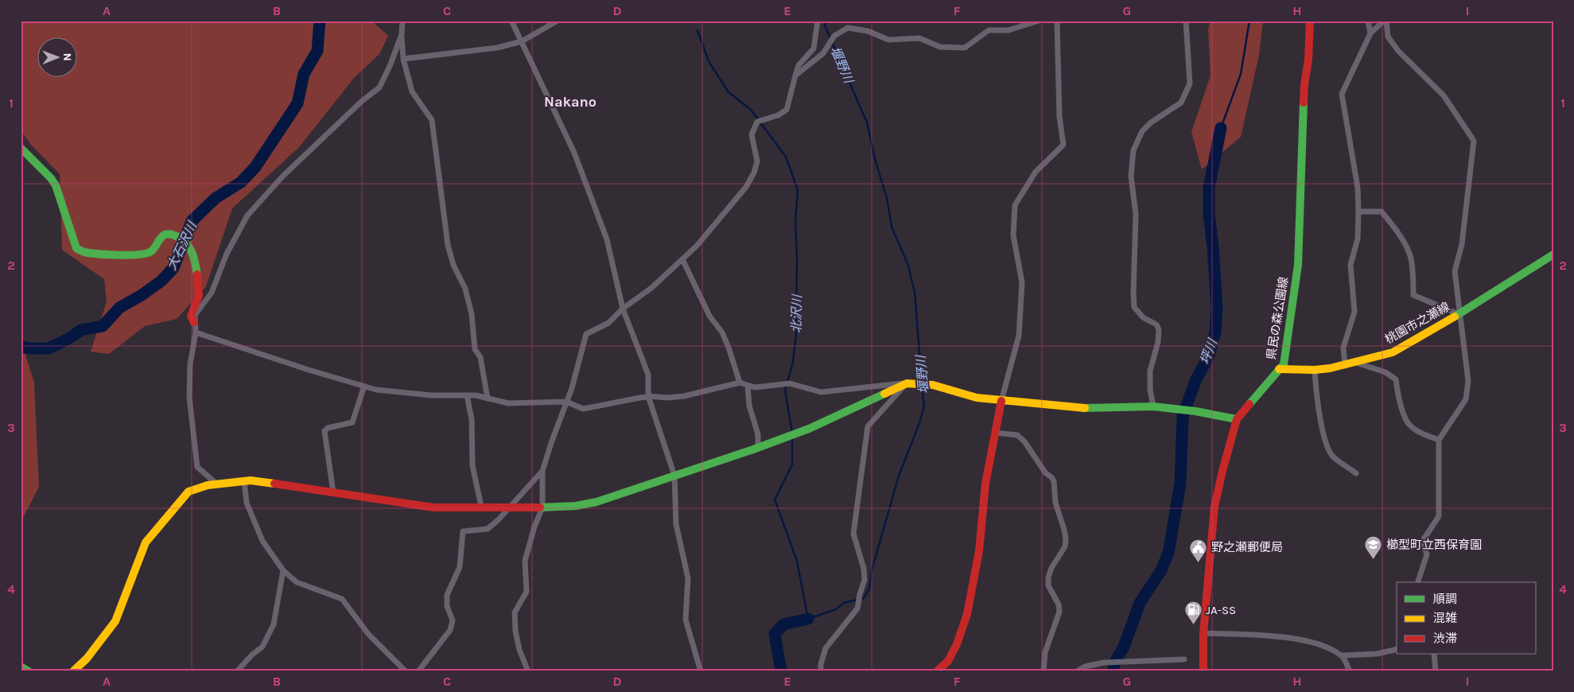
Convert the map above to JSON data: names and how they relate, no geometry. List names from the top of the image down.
{
  "streets": {
    "street": ["県民の森公園線", "桃園市之瀬線"]
  },
  "crossings": [
    ["県民の森公園線", "桃園市之瀬線"]
  ],
  "districts": ["Nakano"],
  "water": [
    "堰野川",
    "大石沢川",
    "北沢川",
    "坪川"
  ],
  "places": {
    "school or university": ["櫛型町立西保育園"],
    "public building": ["野之瀬郵便局"],
    "fuel station": ["JA-SS"]
  },
  "legend": ["順調", "混雑", "渋滞"],
  "north": "right",
  "grid": {
    "columns": [
      "A",
      "B",
      "C",
      "D",
      "E",
      "F",
      "G",
      "H",
      "I"
    ],
    "rows": [
      "1",
      "2",
      "3",
      "4"
    ]
  }
}
